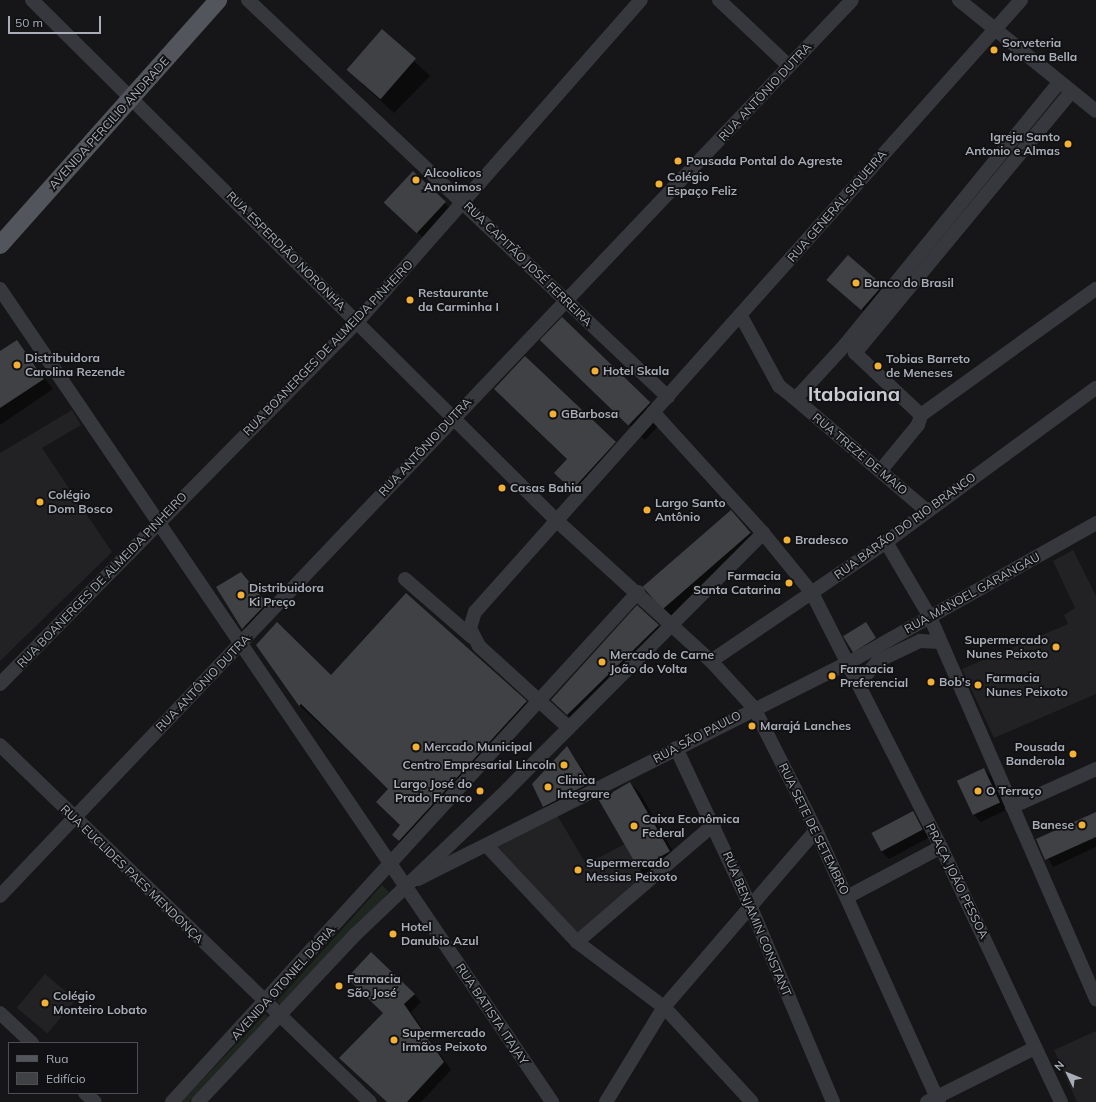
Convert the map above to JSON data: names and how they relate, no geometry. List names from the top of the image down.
{
  "streets": {
    "main road": ["AVENIDA PERCILIO ANDRADE"],
    "street": [
      "RUA ANTÔNIO DUTRA",
      "RUA GENERAL SIQUEIRA",
      "RUA ESPERDIÃO NORONHA",
      "RUA CAPITÃO JOSÉ FERREIRA",
      "RUA BOANERGES DE ALMEIDA PINHEIRO",
      "RUA TREZE DE MAIO",
      "RUA BARÃO DO RIO BRANCO",
      "RUA MANOEL GARANGAU",
      "RUA SÃO PAULO",
      "RUA SETE DE SETEMBRO",
      "RUA EUCLIDES PAES MENDONÇA",
      "PRAÇA JOÃO PESSOA",
      "RUA BENJAMIN CONSTANT",
      "AVENIDA OTONIEL DÓRIA",
      "RUA BATISTA ITAJAY"
    ]
  },
  "crossings": [
    ["RUA ANTÔNIO DUTRA", "RUA ESPERDIÃO NORONHA"],
    ["RUA ANTÔNIO DUTRA", "RUA CAPITÃO JOSÉ FERREIRA"],
    ["RUA ANTÔNIO DUTRA", "RUA EUCLIDES PAES MENDONÇA"],
    ["RUA ANTÔNIO DUTRA", "RUA BATISTA ITAJAY"],
    ["AVENIDA PERCILIO ANDRADE", "RUA ESPERDIÃO NORONHA"],
    ["RUA GENERAL SIQUEIRA", "RUA CAPITÃO JOSÉ FERREIRA"],
    ["RUA GENERAL SIQUEIRA", "RUA TREZE DE MAIO"],
    ["RUA GENERAL SIQUEIRA", "PRAÇA JOÃO PESSOA"],
    ["RUA ESPERDIÃO NORONHA", "RUA BOANERGES DE ALMEIDA PINHEIRO"],
    ["RUA CAPITÃO JOSÉ FERREIRA", "RUA BOANERGES DE ALMEIDA PINHEIRO"],
    ["RUA BOANERGES DE ALMEIDA PINHEIRO", "RUA BATISTA ITAJAY"],
    ["RUA TREZE DE MAIO", "RUA BARÃO DO RIO BRANCO"],
    ["RUA BARÃO DO RIO BRANCO", "RUA SETE DE SETEMBRO"],
    ["RUA BARÃO DO RIO BRANCO", "PRAÇA JOÃO PESSOA"],
    ["RUA MANOEL GARANGAU", "RUA SÃO PAULO"],
    ["RUA MANOEL GARANGAU", "PRAÇA JOÃO PESSOA"],
    ["RUA SÃO PAULO", "RUA SETE DE SETEMBRO"],
    ["RUA SÃO PAULO", "PRAÇA JOÃO PESSOA"],
    ["RUA SÃO PAULO", "RUA BENJAMIN CONSTANT"],
    ["RUA SÃO PAULO", "AVENIDA OTONIEL DÓRIA"],
    ["RUA SÃO PAULO", "RUA BATISTA ITAJAY"],
    ["RUA SETE DE SETEMBRO", "AVENIDA OTONIEL DÓRIA"],
    ["RUA EUCLIDES PAES MENDONÇA", "AVENIDA OTONIEL DÓRIA"],
    ["PRAÇA JOÃO PESSOA", "AVENIDA OTONIEL DÓRIA"],
    ["AVENIDA OTONIEL DÓRIA", "RUA BATISTA ITAJAY"]
  ],
  "districts": ["Itabaiana"],
  "places": [
    "Sorveteria Morena Bella",
    "Igreja Santo Antonio e Almas",
    "Pousada Pontal do Agreste",
    "Alcoolicos Anonimos",
    "Colégio Espaço Feliz",
    "Banco do Brasil",
    "Restaurante da Carminha I",
    "Distribuidora Carolina Rezende",
    "Tobias Barreto de Meneses",
    "Hotel Skala",
    "GBarbosa",
    "Casas Bahia",
    "Colégio Dom Bosco",
    "Largo Santo Antônio",
    "Bradesco",
    "Farmacia Santa Catarina",
    "Distribuidora Ki Preço",
    "Supermercado Nunes Peixoto",
    "Mercado de Carne João do Volta",
    "Farmacia Preferencial",
    "Bob's",
    "Farmacia Nunes Peixoto",
    "Marajá Lanches",
    "Mercado Municipal",
    "Pousada Banderola",
    "Centro Empresarial Lincoln",
    "Clinica Integrare",
    "Largo José do Prado Franco",
    "O Terraço",
    "Banese",
    "Caixa Econômica Federal",
    "Supermercado Messias Peixoto",
    "Hotel Danubio Azul",
    "Farmacia São José",
    "Colégio Monteiro Lobato",
    "Supermercado Irmãos Peixoto"
  ],
  "legend": ["Rua", "Edifício"],
  "scale_bar": "50 m",
  "north": "top left"
}
